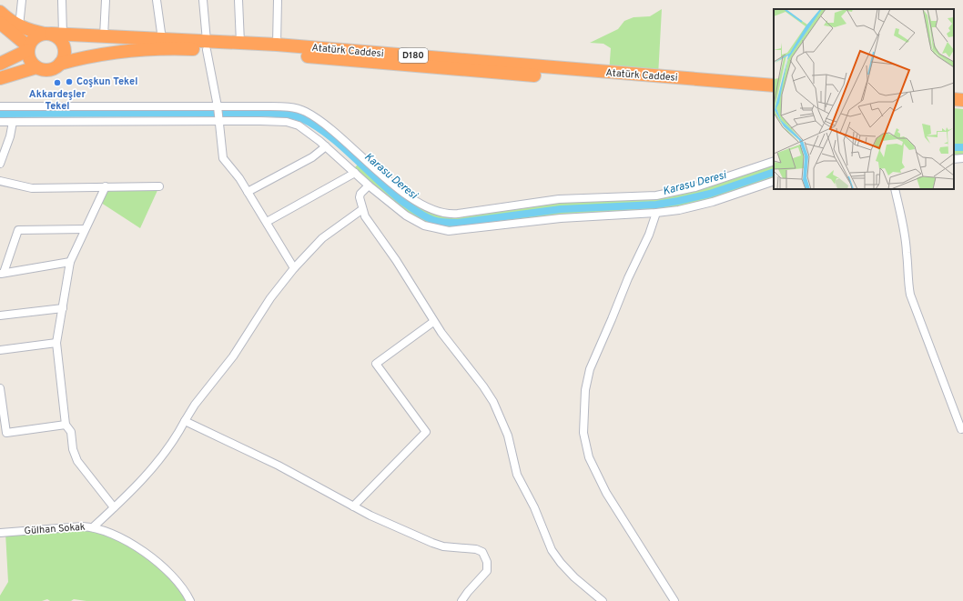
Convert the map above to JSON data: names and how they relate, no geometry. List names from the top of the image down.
{
  "streets": {
    "highway": ["Atatürk Caddesi", "D180"],
    "street": ["Gülhan Sokak"]
  },
  "water": ["Karasu Deresi"],
  "places": ["Coşkun Tekel", "Akkardeşler Tekel"]
}
